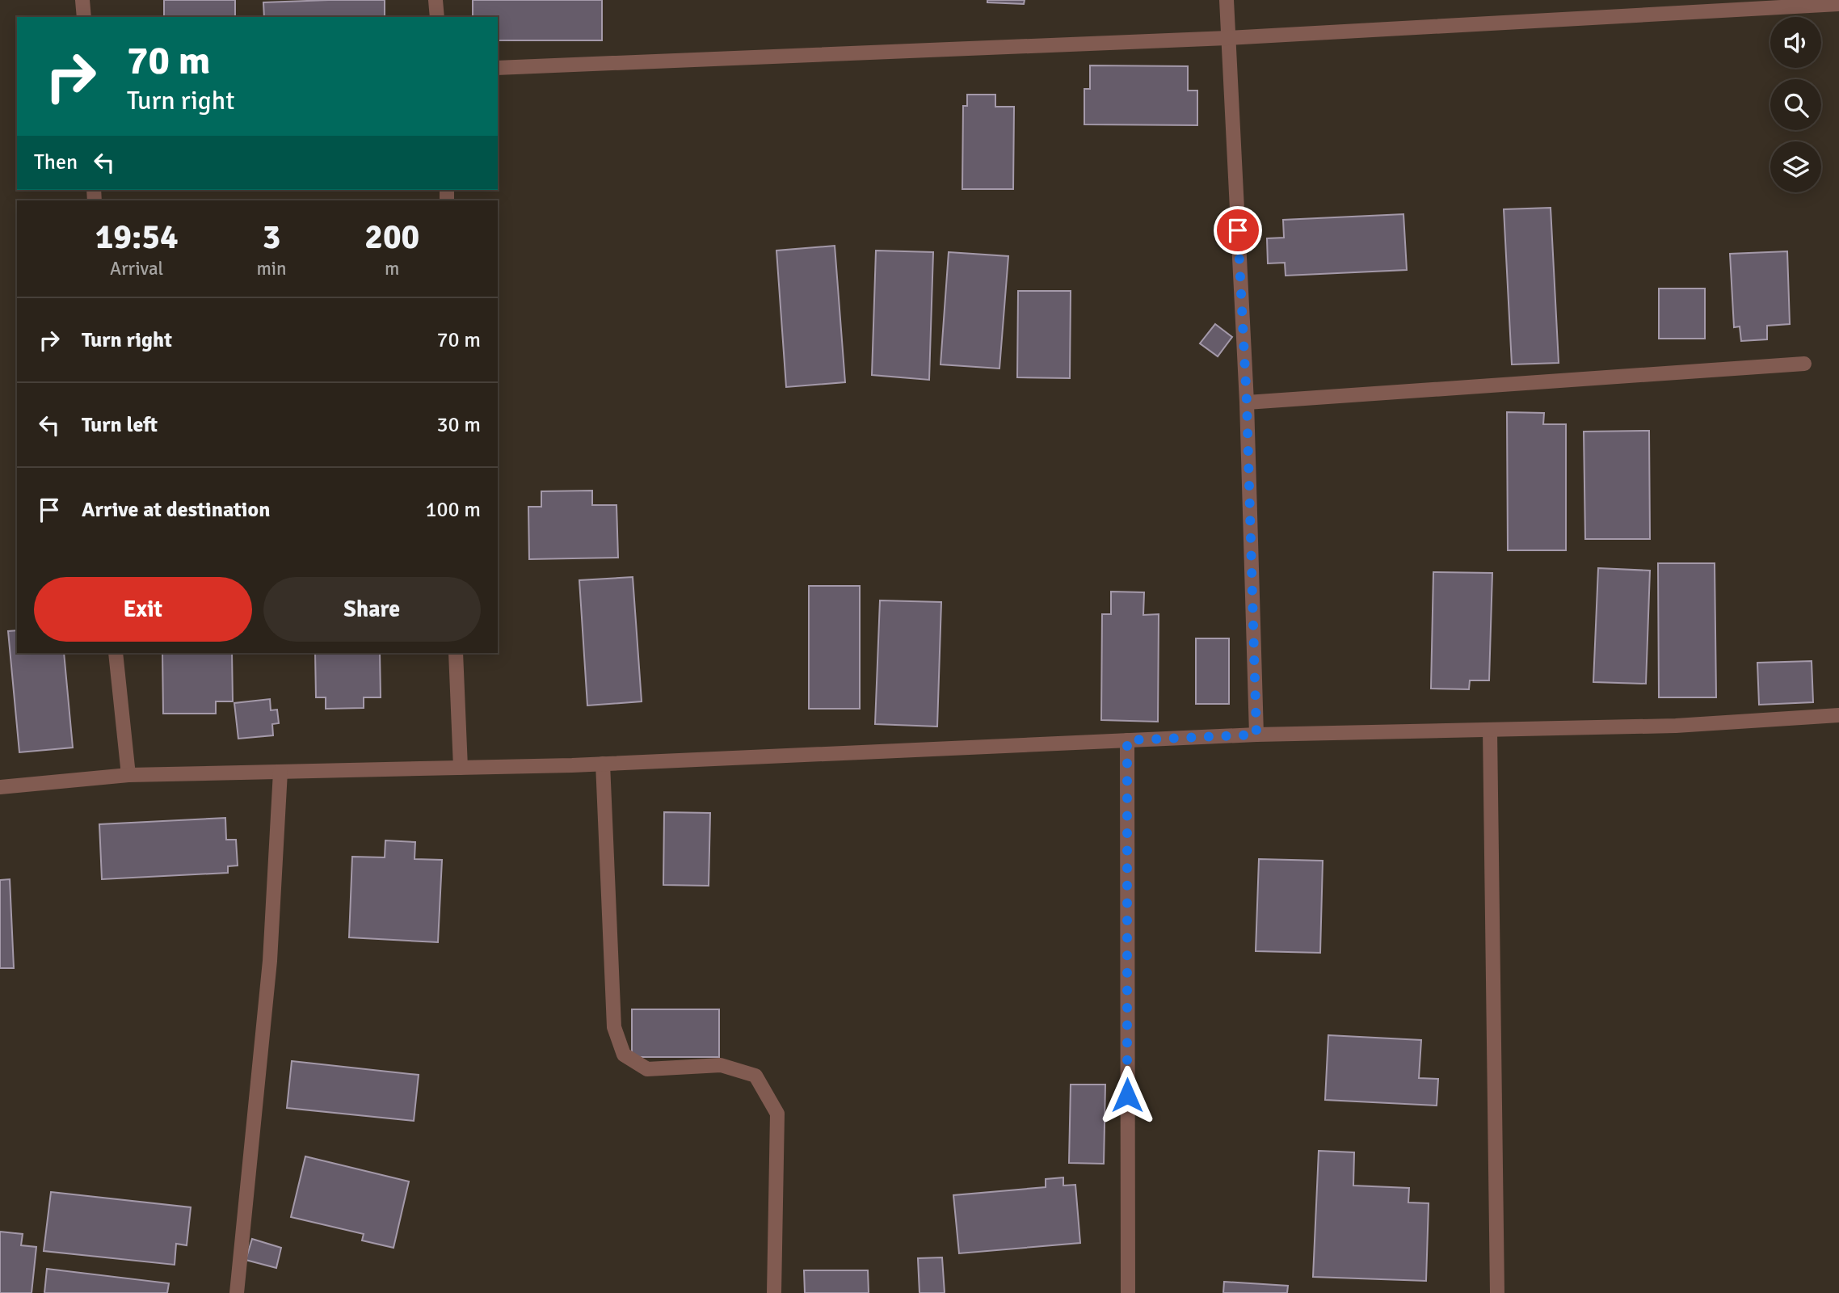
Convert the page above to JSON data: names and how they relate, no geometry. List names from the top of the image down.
{
  "page": {
    "turn": ["70 m", "Turn right"],
    "then": "Then",
    "eta": [
      "19:54",
      "Arrival",
      "3",
      "min",
      "200",
      "m"
    ],
    "list": [
      {
        "name": "Turn right",
        "value": "70 m"
      },
      {
        "name": "Turn left",
        "value": "30 m"
      },
      {
        "name": "Arrive at destination",
        "value": "100 m"
      }
    ],
    "buttons": ["Exit", "Share"]
  }
}
